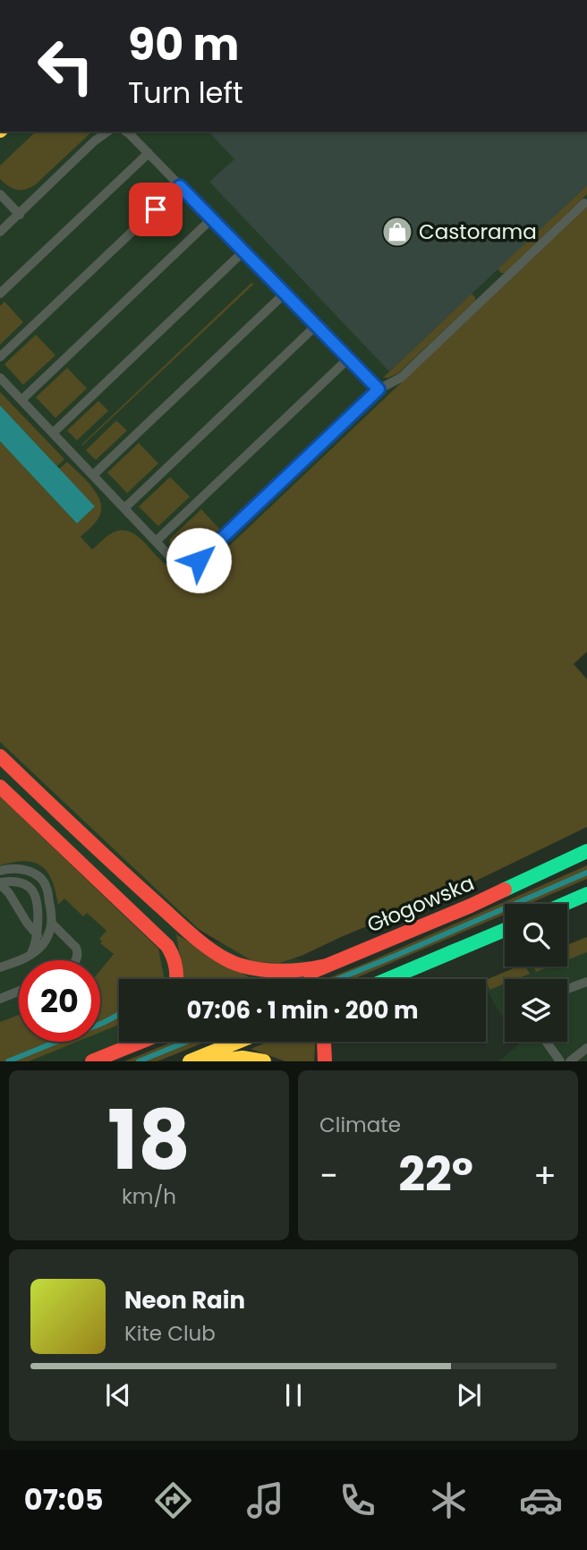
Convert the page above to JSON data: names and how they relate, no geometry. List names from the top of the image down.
{
  "streets": {
    "main road": ["Głogowska"]
  },
  "places": {
    "shop": ["Castorama"]
  },
  "page": {
    "turn": ["90 m", "Turn left"],
    "limit": "20",
    "trip": "07:06 · 1 min · 200 m",
    "tile": [
      ["18", "km/h"],
      "Climate"
    ],
    "heat": ["−", "22°", "+"],
    "song": ["Neon Rain", "Kite Club"],
    "tabs": "07:05"
  }
}
